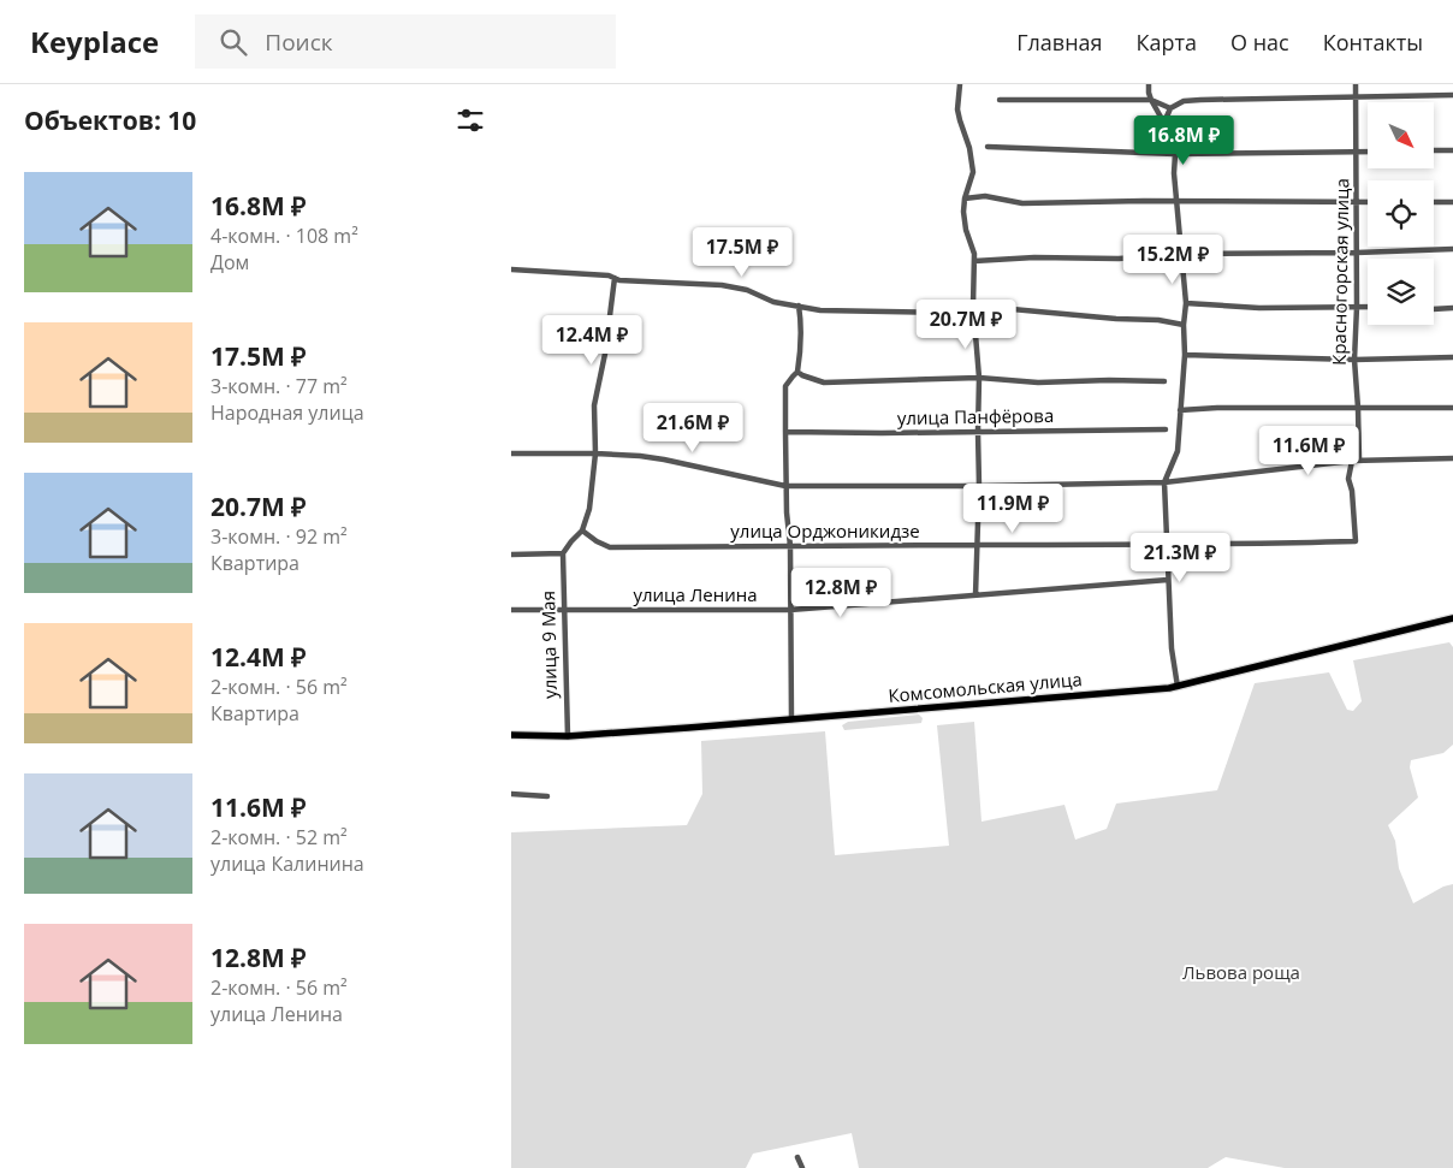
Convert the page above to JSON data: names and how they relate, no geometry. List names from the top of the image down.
{
  "streets": {
    "main road": ["Комсомольская улица"],
    "street": [
      "Красногорская улица",
      "улица Панфёрова",
      "улица Орджоникидзе",
      "улица Ленина",
      "улица 9 Мая"
    ]
  },
  "crossings": [
    ["улица Ленина", "улица 9 Мая"],
    ["улица 9 Мая", "Комсомольская улица"]
  ],
  "parks": ["Львова роща"],
  "north": "bottom right",
  "page": {
    "header": "Keyplace",
    "search": "Поиск",
    "nav": [
      "Главная",
      "Карта",
      "О нас",
      "Контакты"
    ],
    "heading": "Объектов: 10",
    "price": [
      "16.8M ₽",
      "17.5M ₽",
      "15.2M ₽",
      "20.7M ₽",
      "12.4M ₽",
      "21.6M ₽",
      "11.6M ₽",
      "11.9M ₽",
      "21.3M ₽",
      "12.8M ₽"
    ],
    "list": [
      {
        "name": "16.8M ₽",
        "note": "4-комн. · 108 m² · Дом"
      },
      {
        "name": "17.5M ₽",
        "note": "3-комн. · 77 m² · Народная улица"
      },
      {
        "name": "20.7M ₽",
        "note": "3-комн. · 92 m² · Квартира"
      },
      {
        "name": "12.4M ₽",
        "note": "2-комн. · 56 m² · Квартира"
      },
      {
        "name": "11.6M ₽",
        "note": "2-комн. · 52 m² · улица Калинина"
      },
      {
        "name": "12.8M ₽",
        "note": "2-комн. · 56 m² · улица Ленина"
      }
    ]
  }
}
